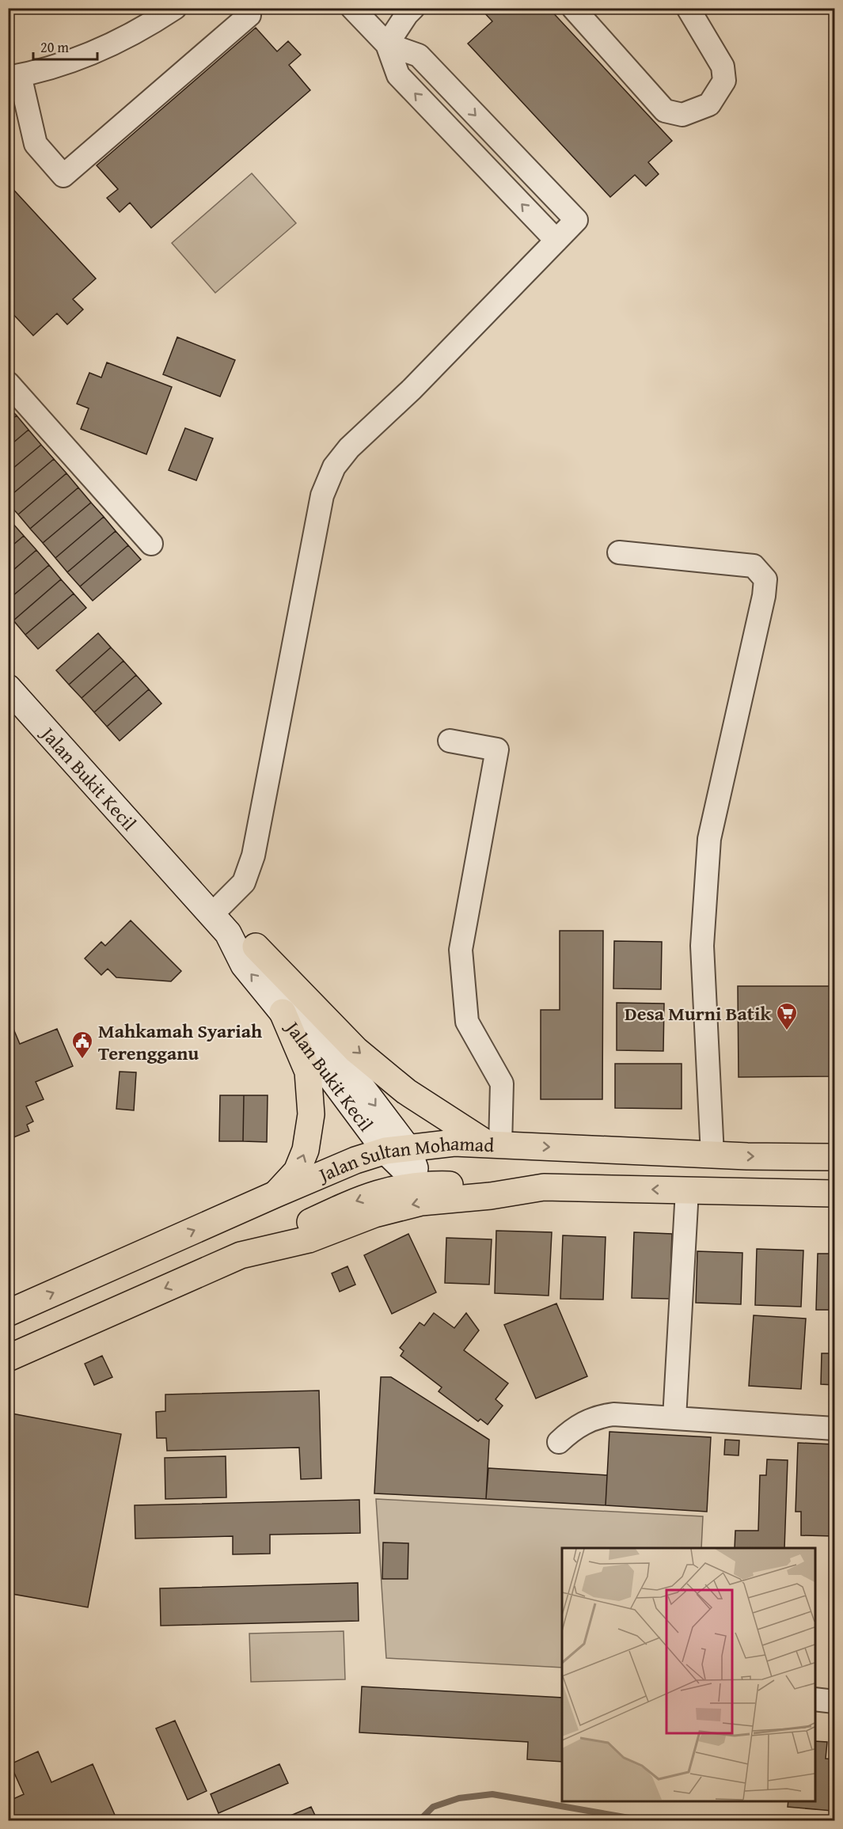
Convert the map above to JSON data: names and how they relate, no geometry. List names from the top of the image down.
{
  "streets": {
    "highway": ["Jalan Sultan Mohamad"],
    "main road": ["Jalan Bukit Kecil"]
  },
  "crossings": [
    ["Jalan Bukit Kecil", "Jalan Sultan Mohamad"]
  ],
  "places": {
    "supermarket": ["Desa Murni Batik"],
    "public building": ["Mahkamah Syariah Terengganu"]
  },
  "scale_bar": "20 m"
}
